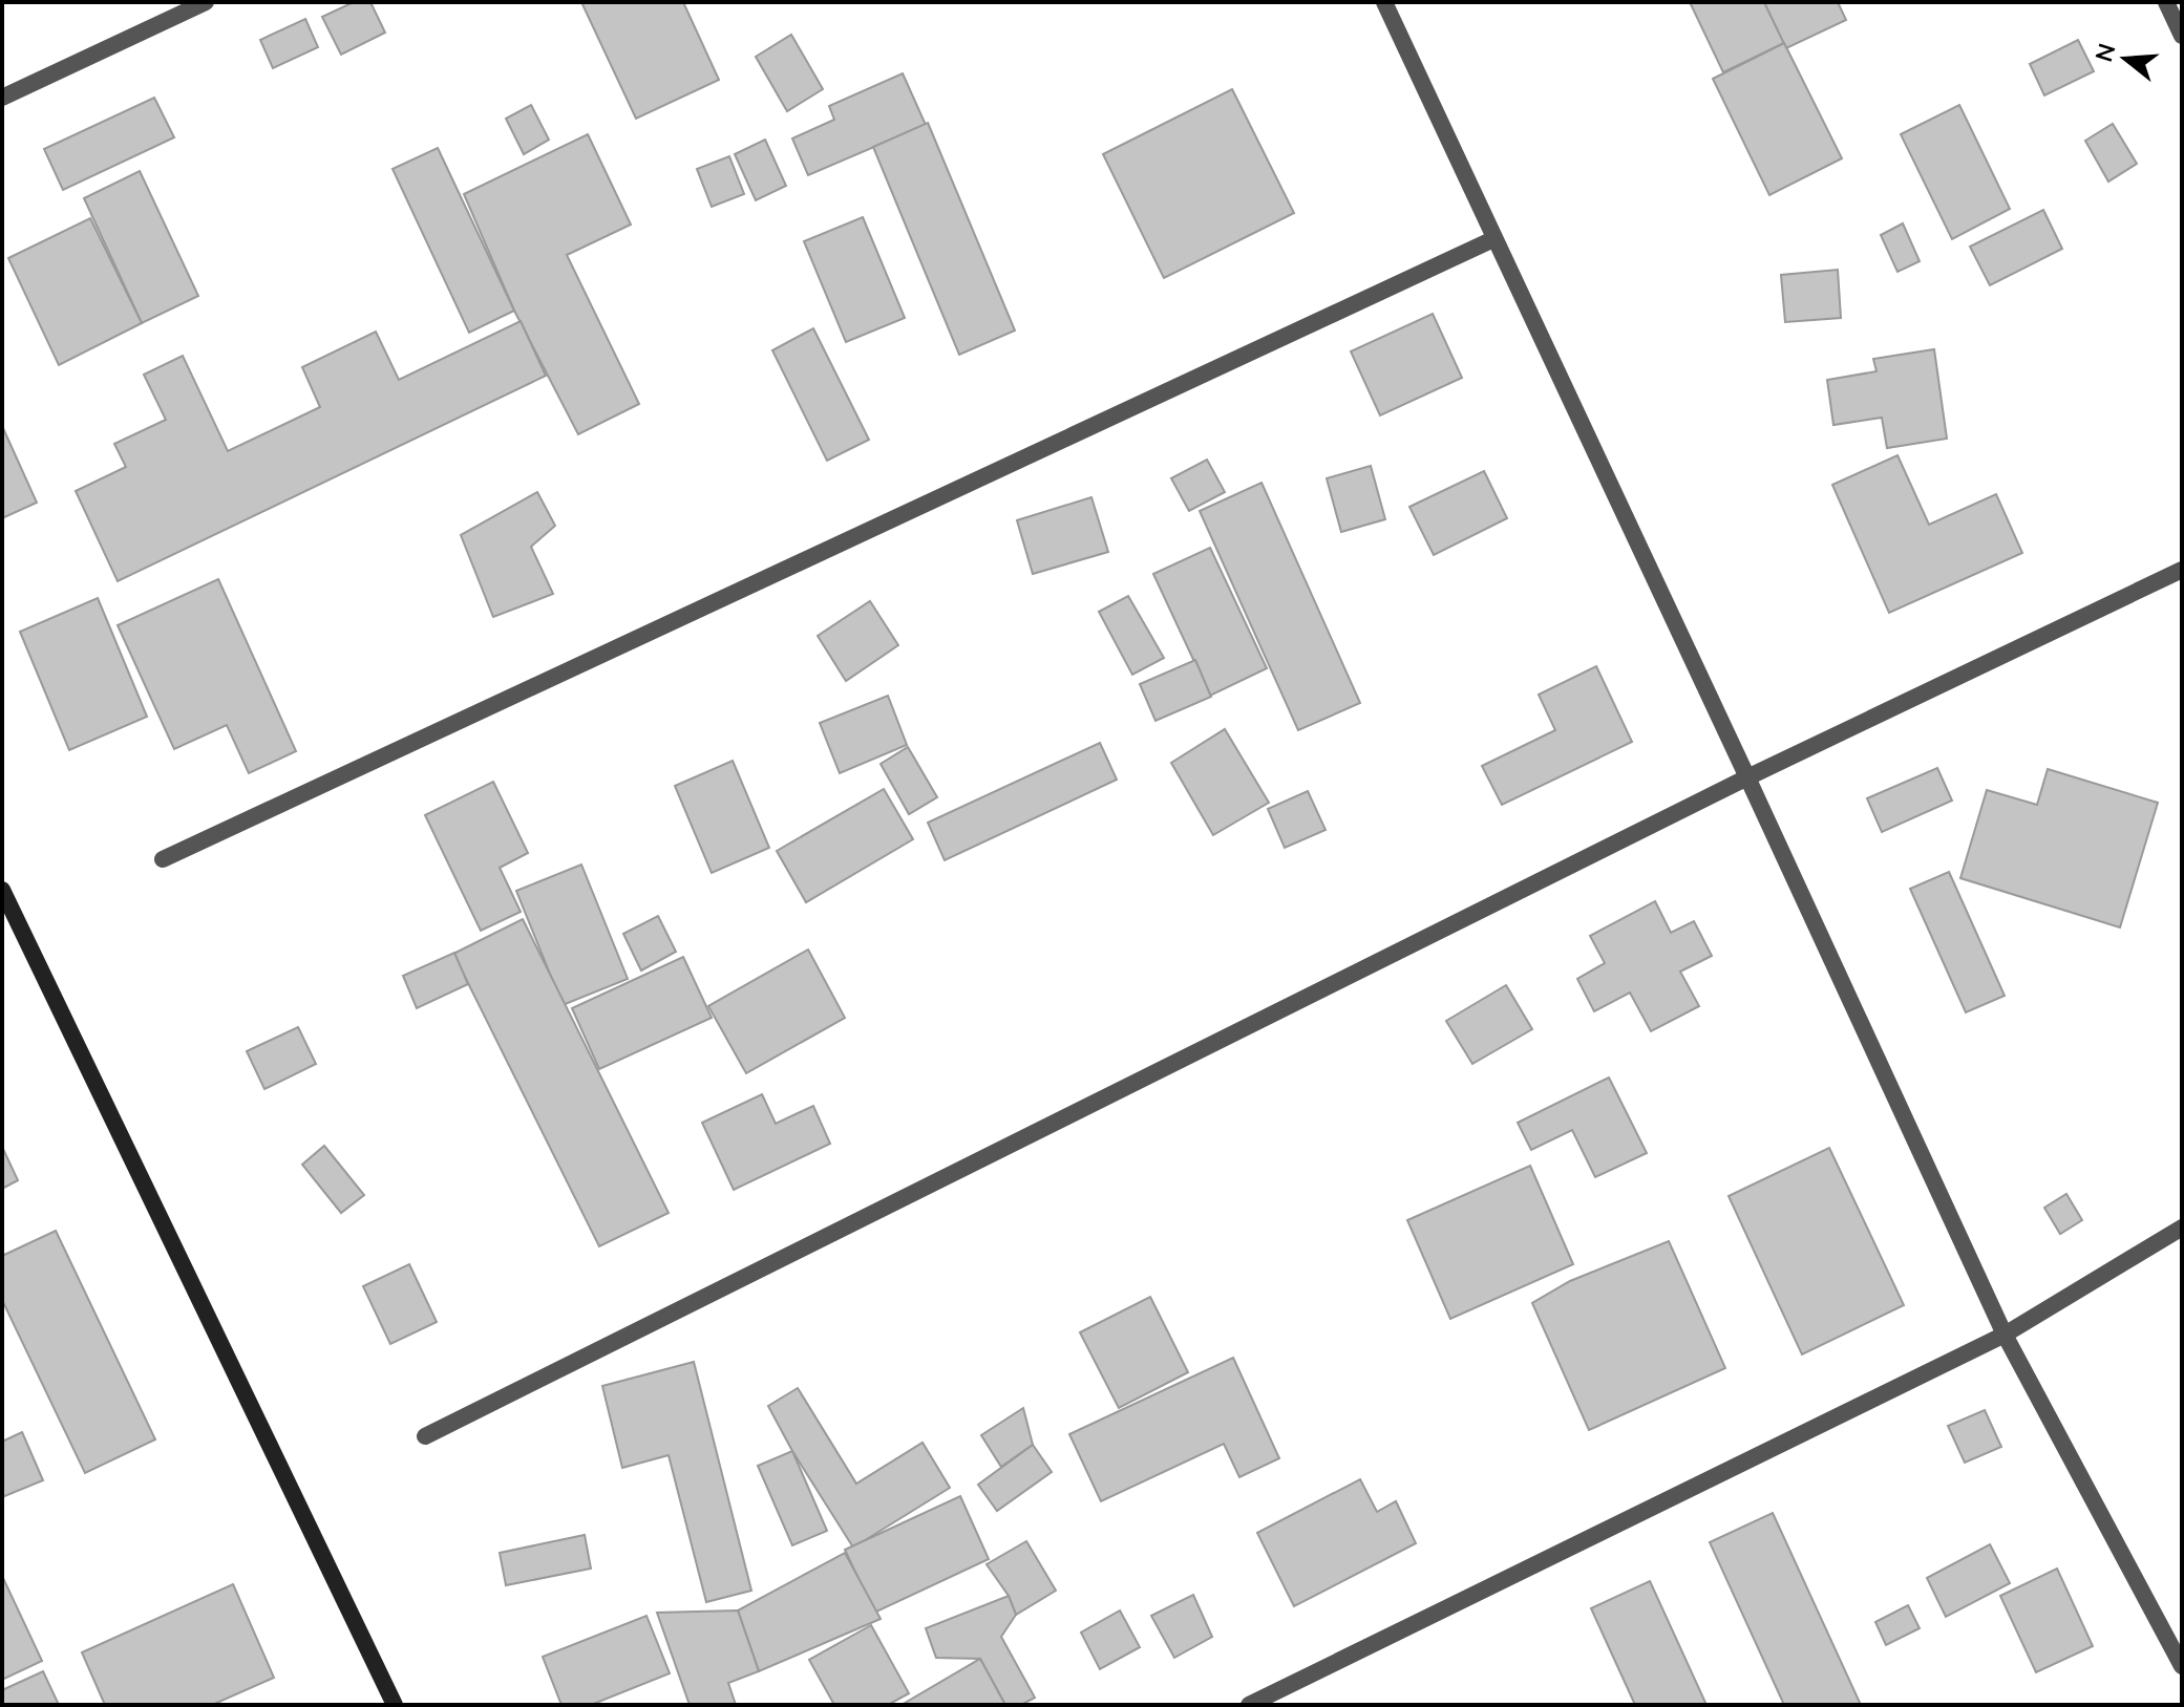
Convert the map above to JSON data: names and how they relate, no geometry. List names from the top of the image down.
{
  "north": "left"
}
